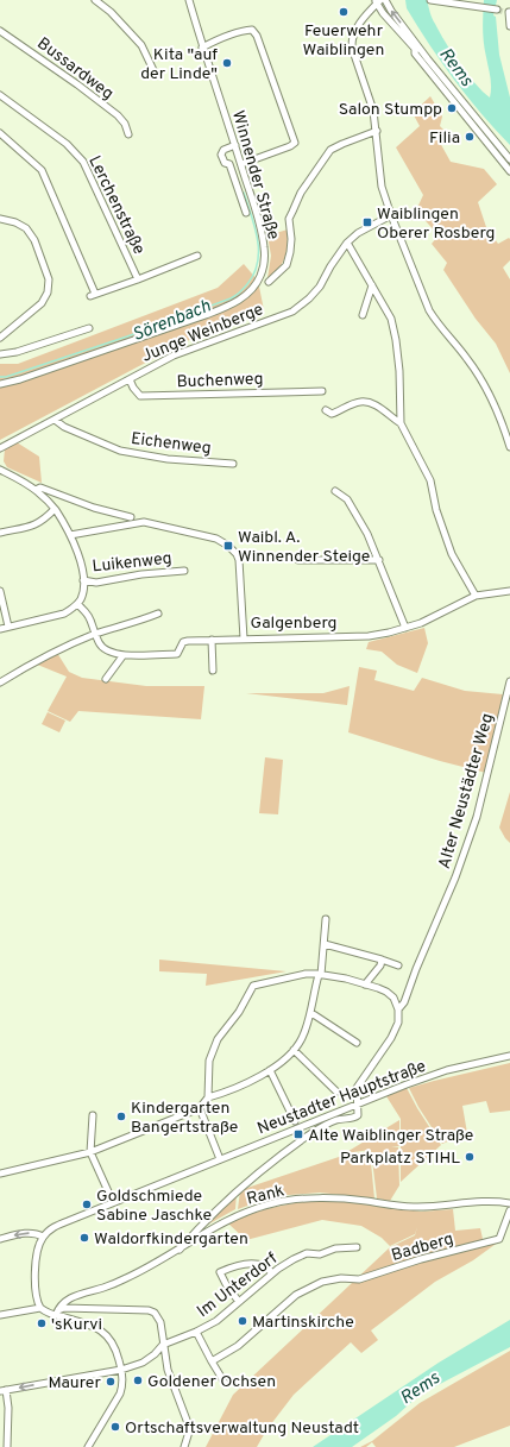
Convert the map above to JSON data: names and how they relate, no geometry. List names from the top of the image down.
{
  "streets": {
    "street": [
      "Bussardweg",
      "Winnender Straße",
      "Lerchenstraße",
      "Junge Weinberge",
      "Buchenweg",
      "Eichenweg",
      "Luikenweg",
      "Galgenberg",
      "Alter Neustädter Weg",
      "Neustadter Hauptstraße",
      "Rank",
      "Badberg",
      "Im Unterdorf"
    ]
  },
  "crossings": [
    ["Junge Weinberge", "Buchenweg"],
    ["Junge Weinberge", "Eichenweg"]
  ],
  "water": ["Rems", "Sörenbach"],
  "places": {
    "other": [
      "Feuerwehr Waiblingen",
      "Kita \"auf der Linde\"",
      "Salon Stumpp",
      "Filia",
      "Kindergarten Bangertstraße",
      "Parkplatz STIHL",
      "Goldschmiede Sabine Jaschke",
      "Waldorfkindergarten",
      "Martinskirche",
      "'sKurvi",
      "Goldener Ochsen",
      "Maurer",
      "Ortschaftsverwaltung Neustadt"
    ],
    "transit": ["Waiblingen Oberer Rosberg", "Waibl. A. Winnender Steige", "Alte Waiblinger Straße"]
  }
}
